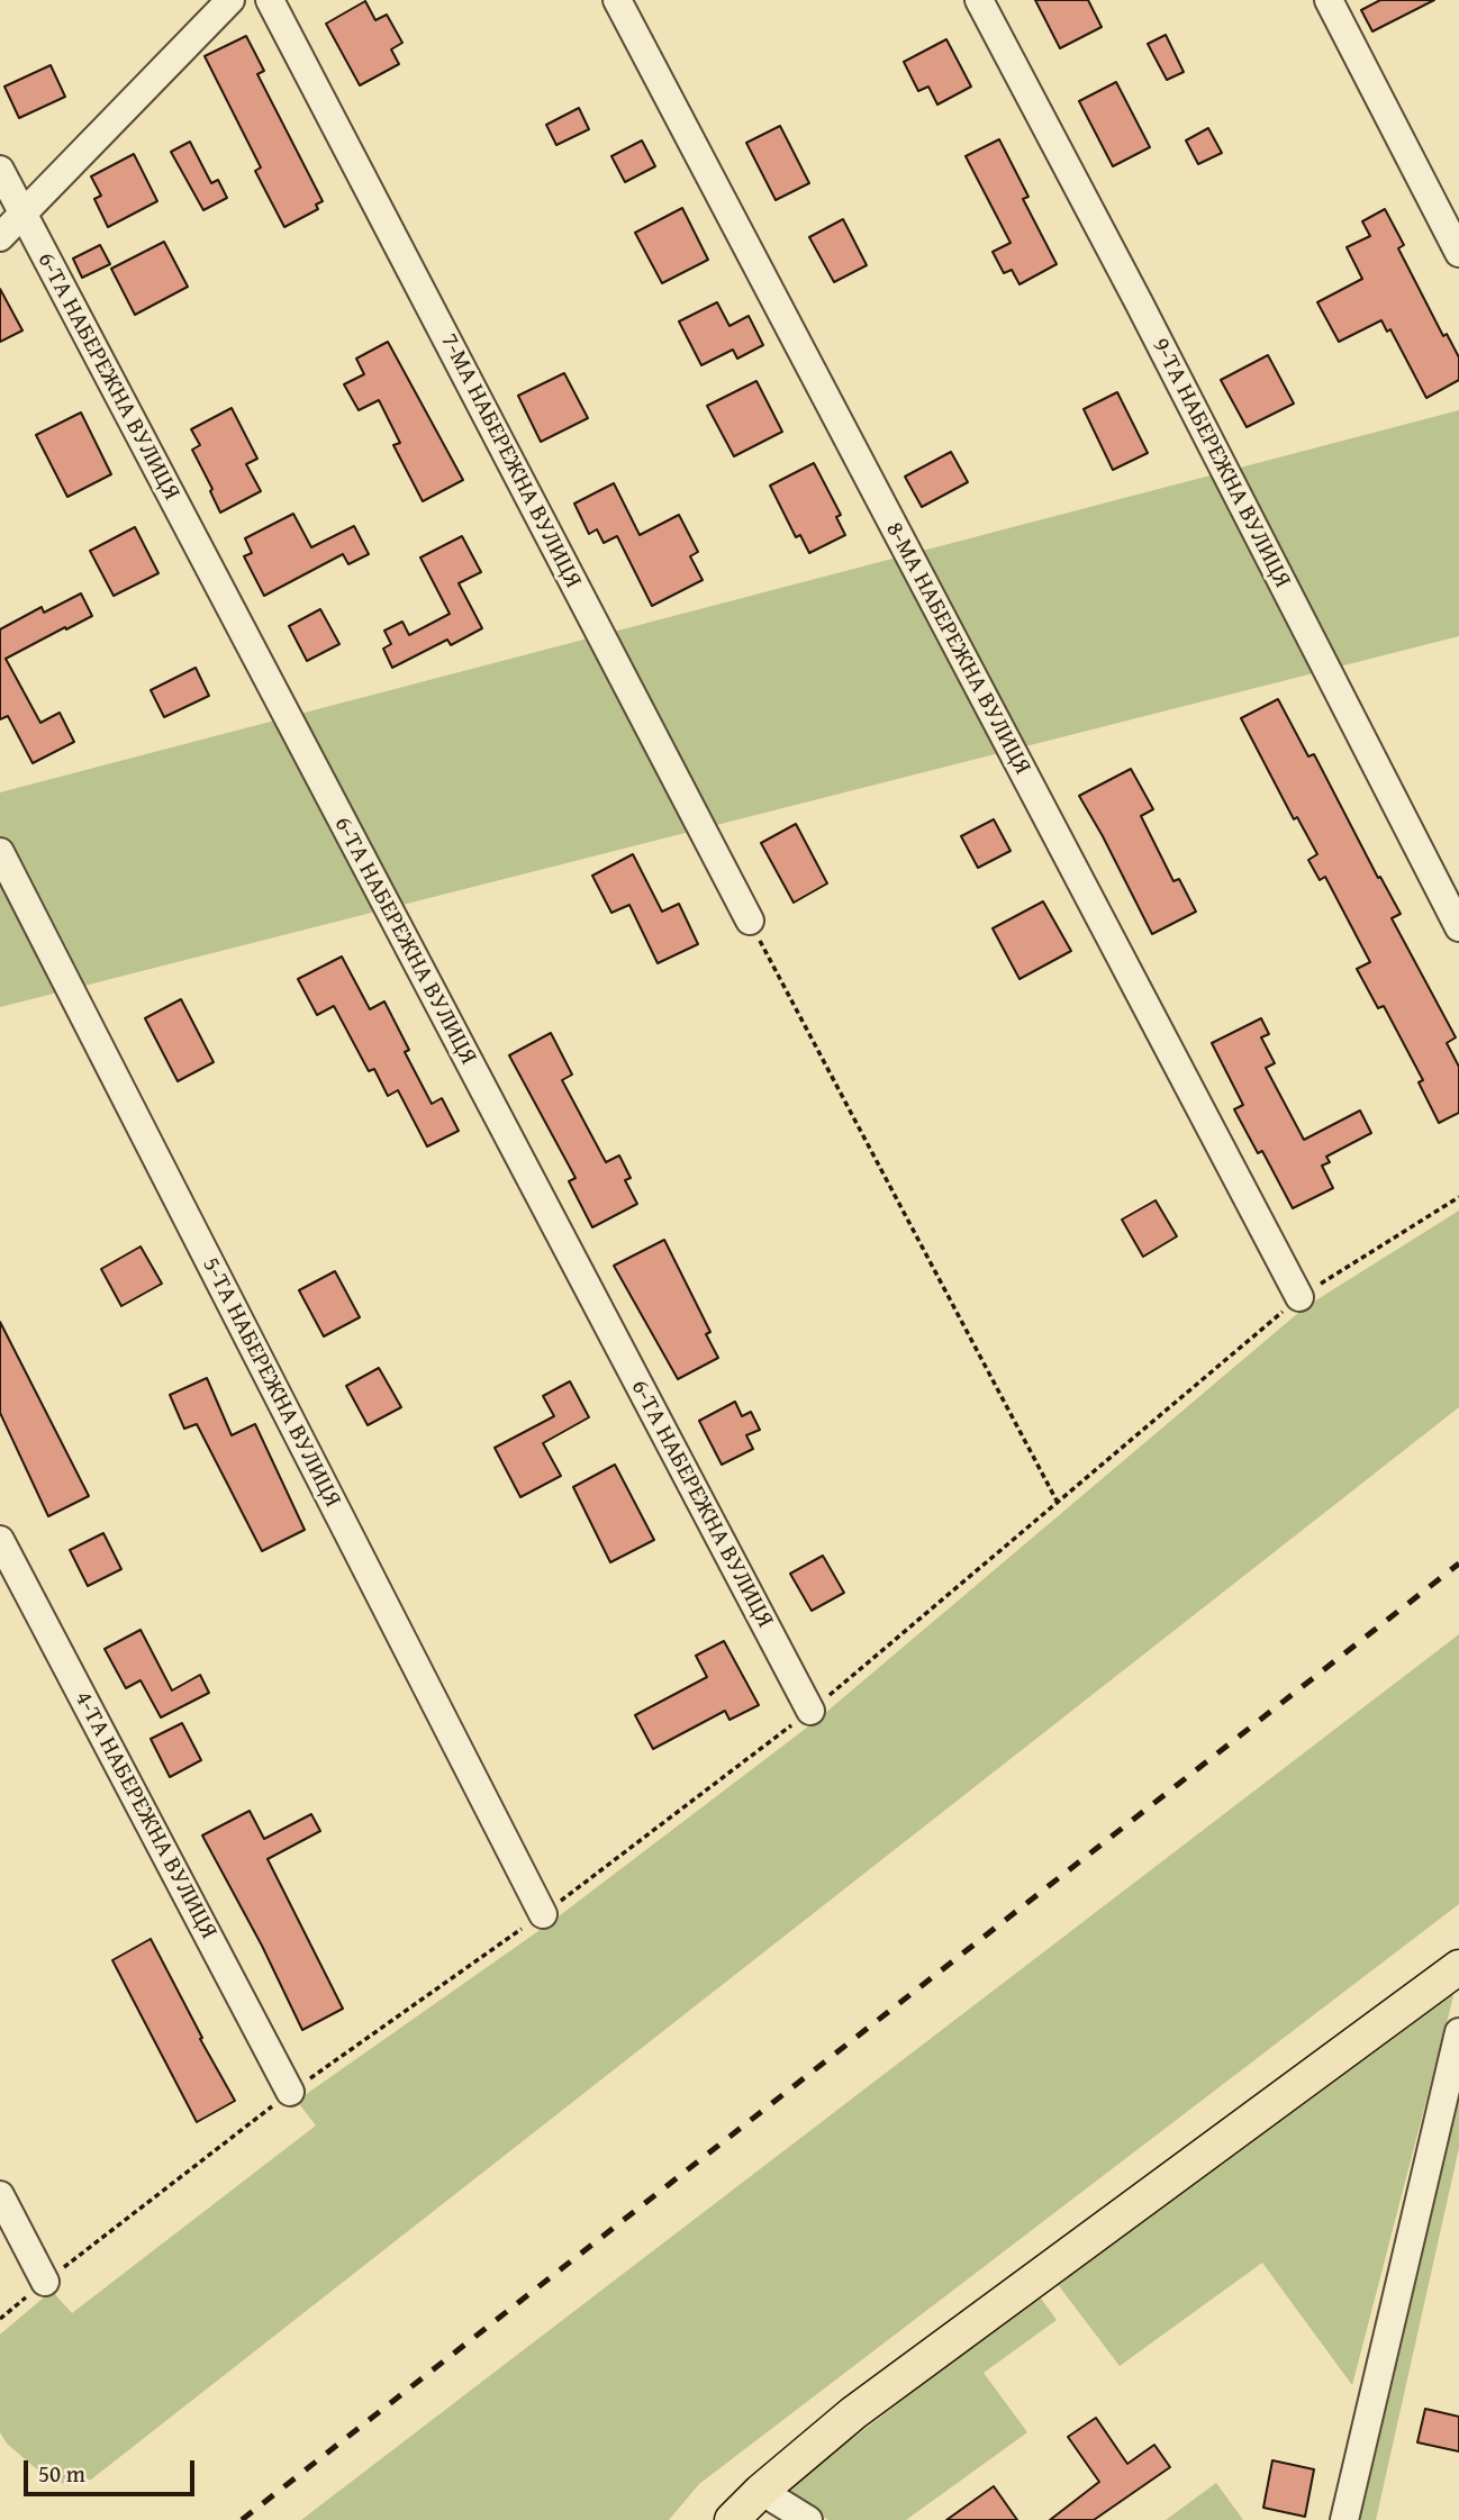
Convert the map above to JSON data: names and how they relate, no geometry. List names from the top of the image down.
{
  "streets": {
    "street": [
      "6-ТА НАБЕРЕЖНА ВУЛИЦЯ",
      "7-МА НАБЕРЕЖНА ВУЛИЦЯ",
      "9-ТА НАБЕРЕЖНА ВУЛИЦЯ",
      "8-МА НАБЕРЕЖНА ВУЛИЦЯ",
      "5-ТА НАБЕРЕЖНА ВУЛИЦЯ",
      "4-ТА НАБЕРЕЖНА ВУЛИЦЯ"
    ]
  },
  "scale_bar": "50 m"
}
